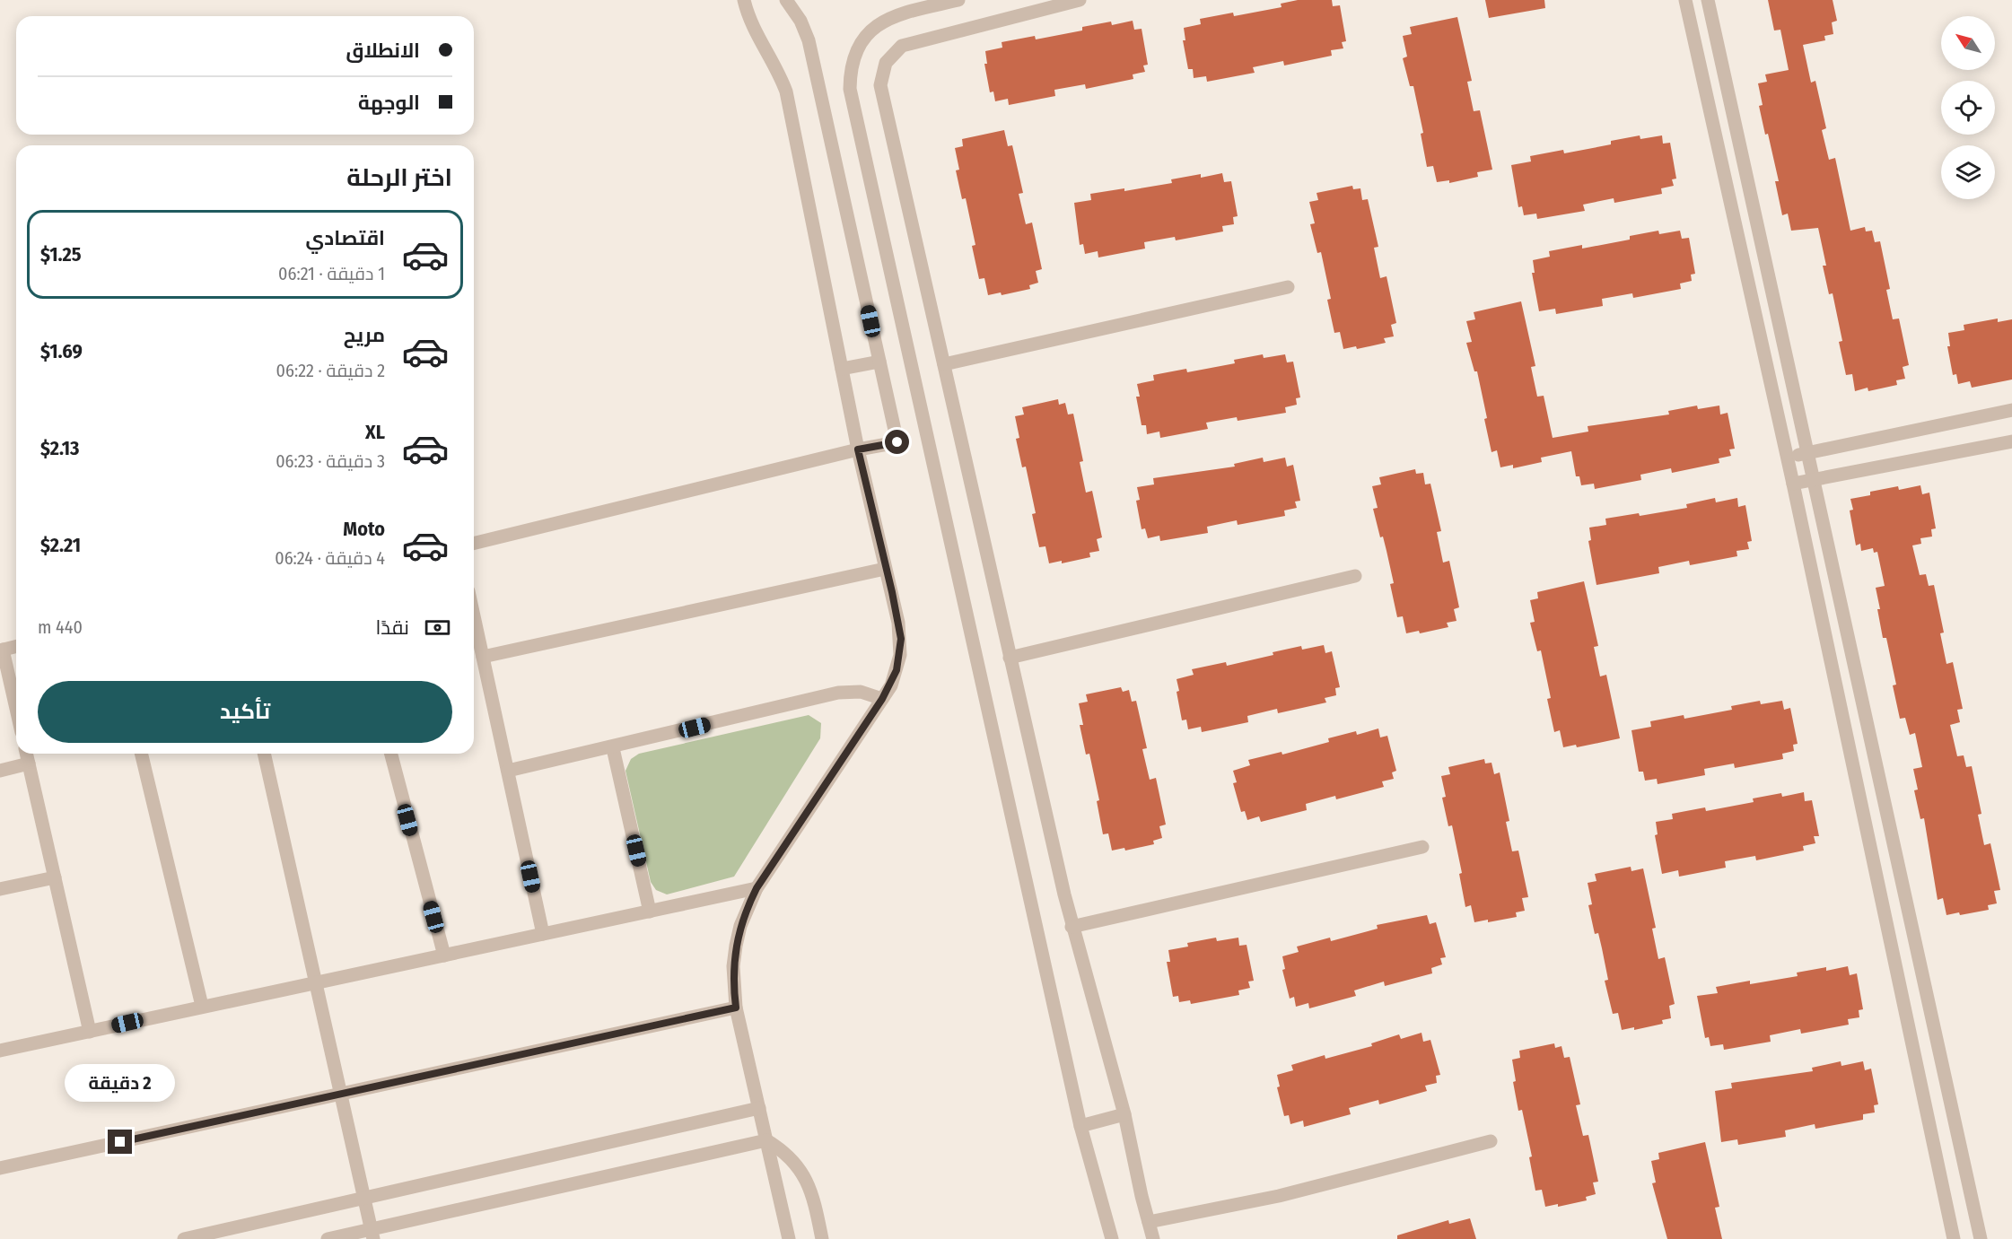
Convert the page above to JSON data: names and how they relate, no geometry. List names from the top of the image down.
{
  "north": "top left",
  "page": {
    "banner": ["الانطلاق", "الوجهة"],
    "heading": "اختر الرحلة",
    "list": [
      {
        "name": "اقتصادي",
        "note": "1 دقيقة · 06:21",
        "value": "$1.25"
      },
      {
        "name": "مريح",
        "note": "2 دقيقة · 06:22",
        "value": "$1.69"
      },
      {
        "name": "XL",
        "note": "3 دقيقة · 06:23",
        "value": "$2.13"
      },
      {
        "name": "Moto",
        "note": "4 دقيقة · 06:24",
        "value": "$2.21"
      }
    ],
    "pay": ["نقدًا", "440 m"],
    "buttons": "تأكيد",
    "bubble": "2 دقيقة"
  }
}
